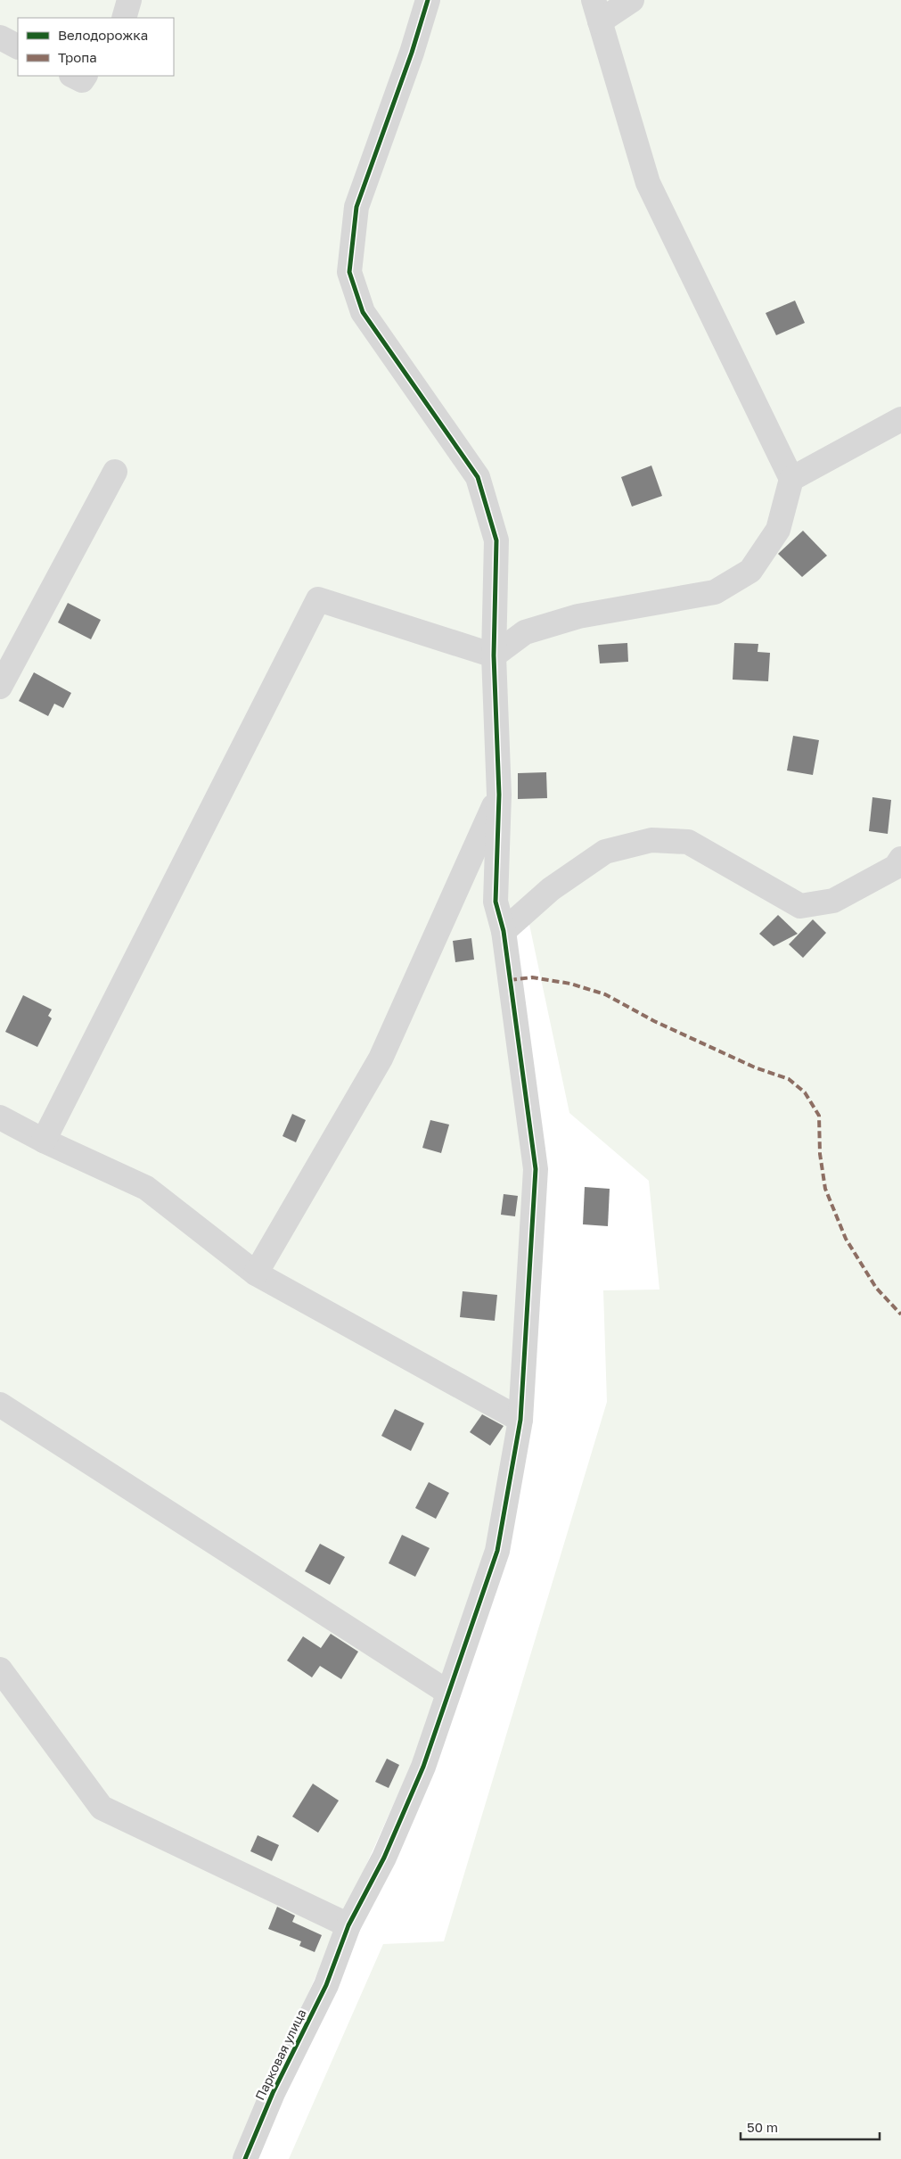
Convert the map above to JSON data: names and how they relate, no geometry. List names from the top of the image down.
{
  "streets": {
    "street": ["Парковая улица"]
  },
  "legend": ["Велодорожка", "Тропа"],
  "scale_bar": "50 m"
}
